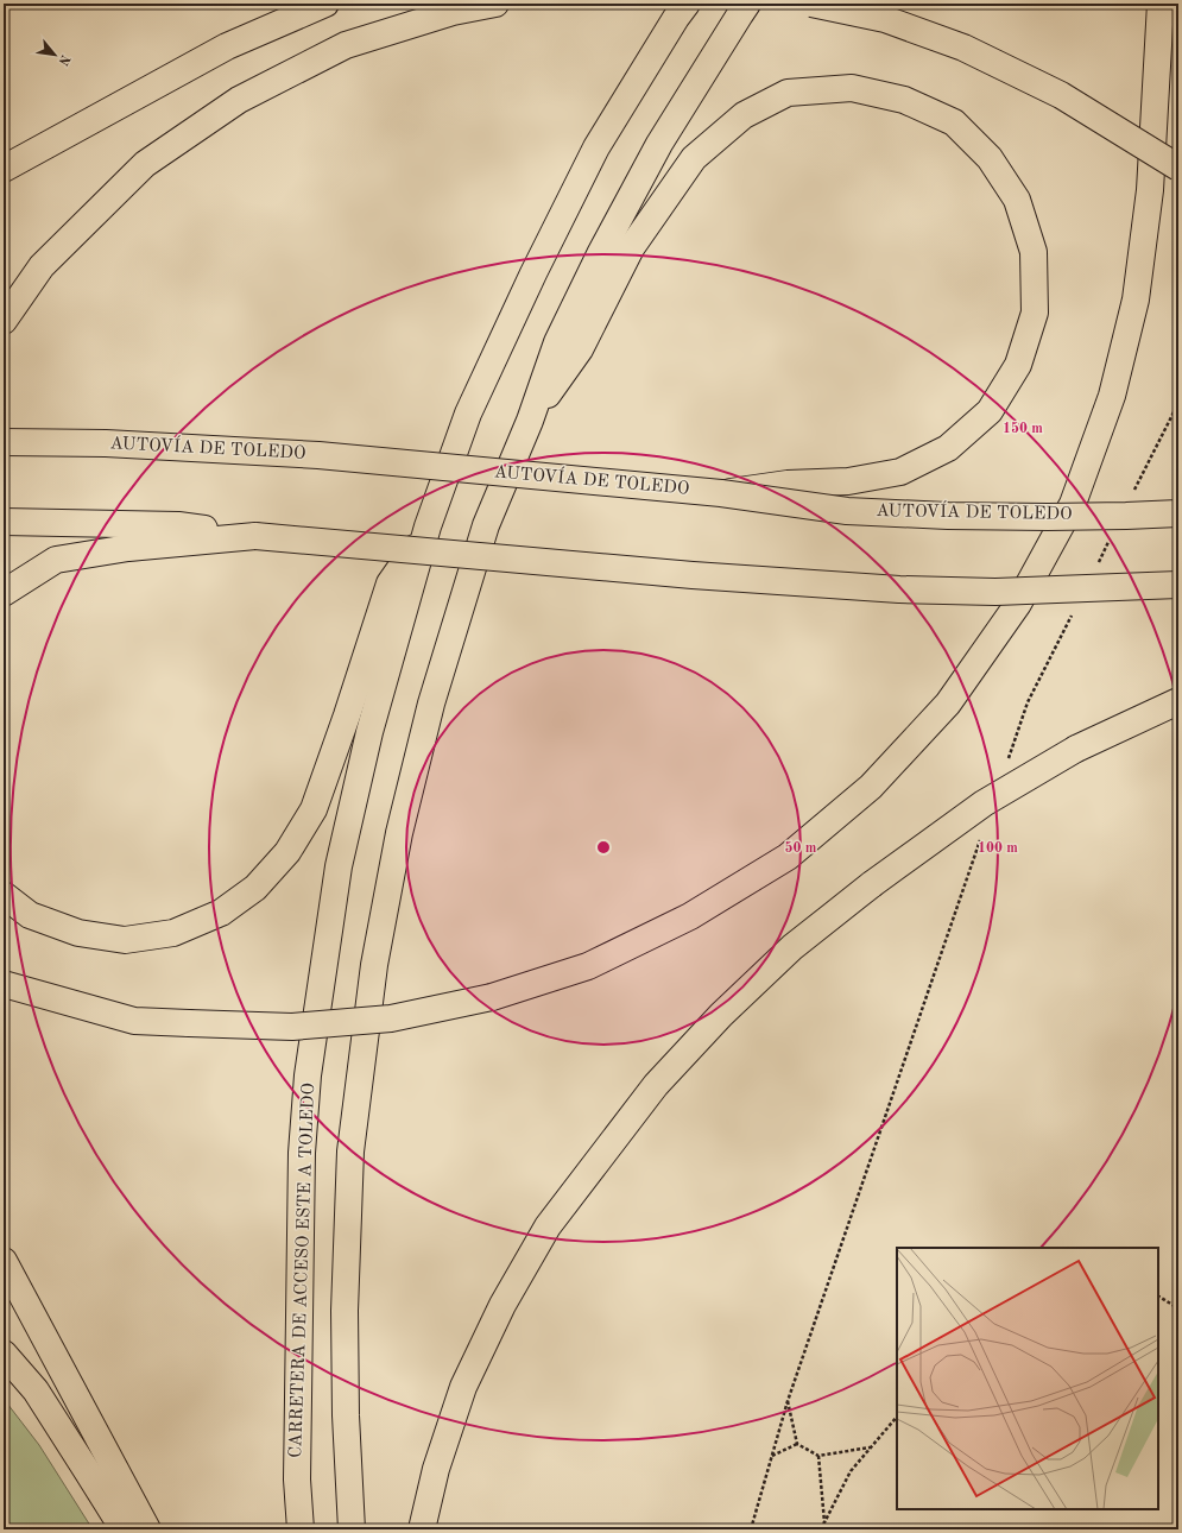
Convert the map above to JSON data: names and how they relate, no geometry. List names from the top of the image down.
{
  "streets": {
    "highway": ["AUTOVÍA DE TOLEDO", "CARRETERA DE ACCESO ESTE A TOLEDO"]
  },
  "north": "bottom right",
  "rings": ["150 m", "50 m", "100 m"]
}
